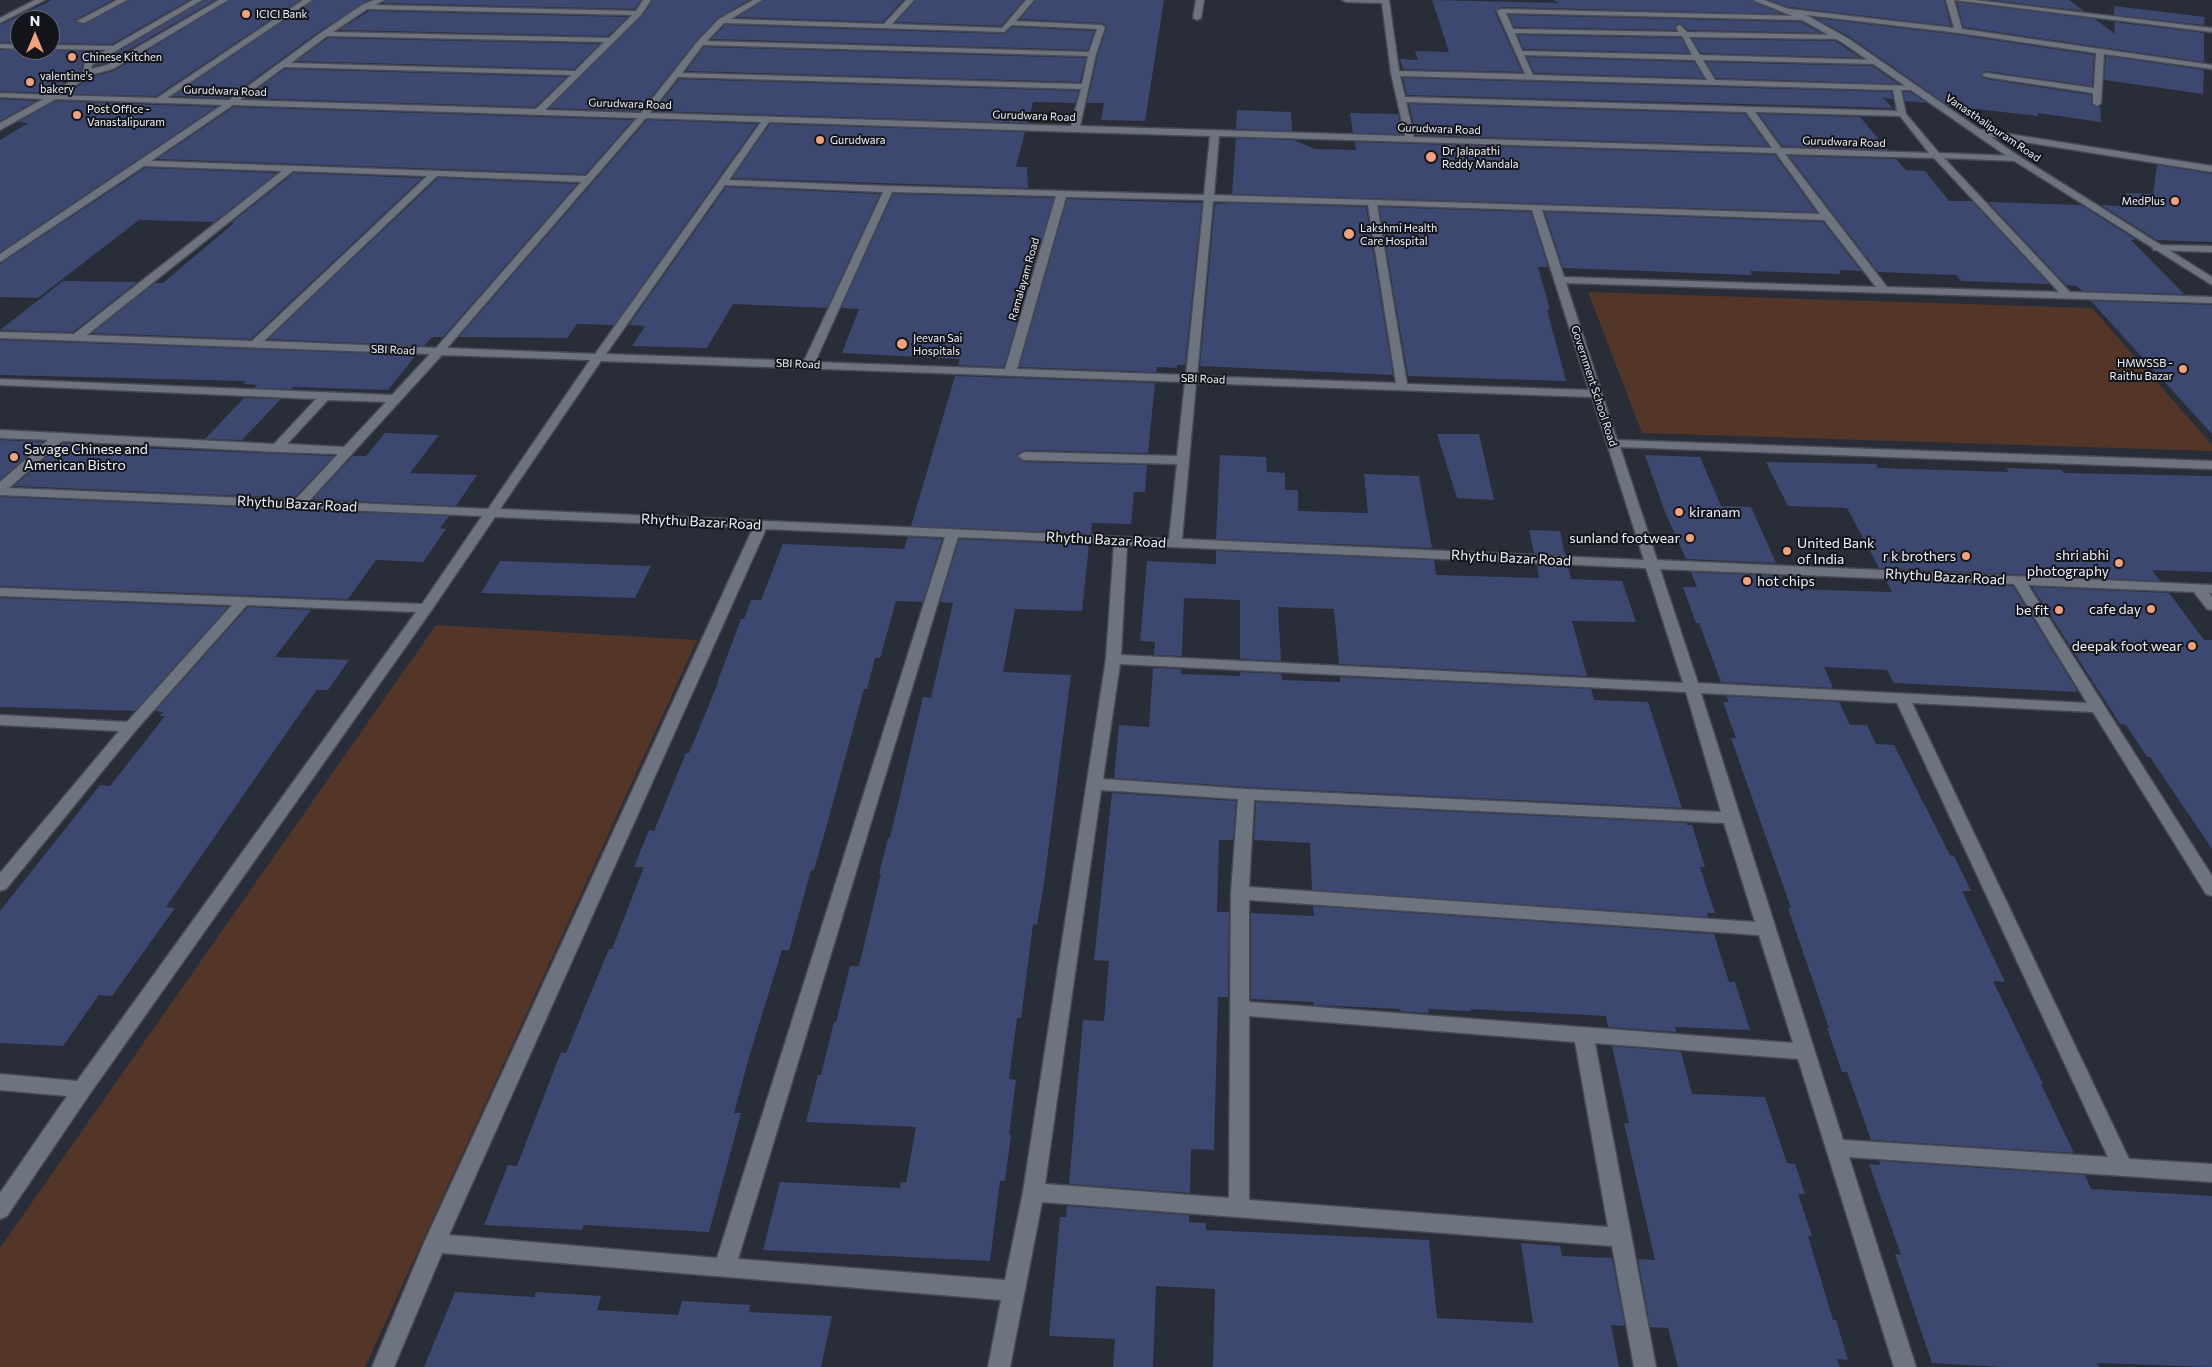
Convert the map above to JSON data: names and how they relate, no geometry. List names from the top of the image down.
{
  "streets": {
    "street": [
      "Gurudwara Road",
      "Vanasthalipuram Road",
      "Ramalayam Road",
      "SBI Road",
      "Government School Road",
      "Rhythu Bazar Road"
    ]
  },
  "crossings": [
    ["Gurudwara Road", "Vanasthalipuram Road"],
    ["Ramalayam Road", "SBI Road"],
    ["SBI Road", "Government School Road"],
    ["Government School Road", "Rhythu Bazar Road"]
  ],
  "places": [
    "ICICI Bank",
    "Chinese Kitchen",
    "valentine's bakery",
    "Post Office - Vanastalipuram",
    "Gurudwara",
    "Dr Jalapathi Reddy Mandala",
    "MedPlus",
    "Lakshmi Health Care Hospital",
    "Jeevan Sai Hospitals",
    "HMWSSB - Raithu Bazar",
    "Savage Chinese and American Bistro",
    "kiranam",
    "sunland footwear",
    "United Bank of India",
    "r k brothers",
    "shri abhi photography",
    "hot chips",
    "cafe day",
    "be fit",
    "deepak foot wear"
  ],
  "north": "top"
}
